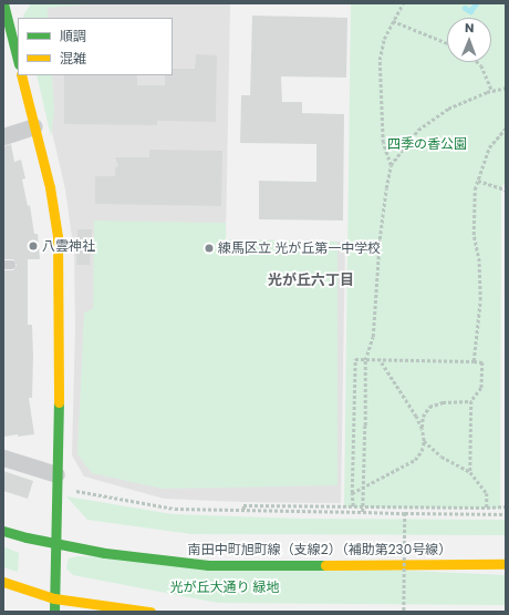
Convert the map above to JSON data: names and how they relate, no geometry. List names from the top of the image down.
{
  "streets": {
    "main road": ["南田中町旭町線（支線2）（補助第230号線）"]
  },
  "districts": ["光が丘六丁目"],
  "parks": ["四季の香公園", "光が丘大通り 緑地"],
  "places": ["八雲神社", "練馬区立 光が丘第一中学校"],
  "legend": ["順調", "混雑"],
  "north": "top"
}
